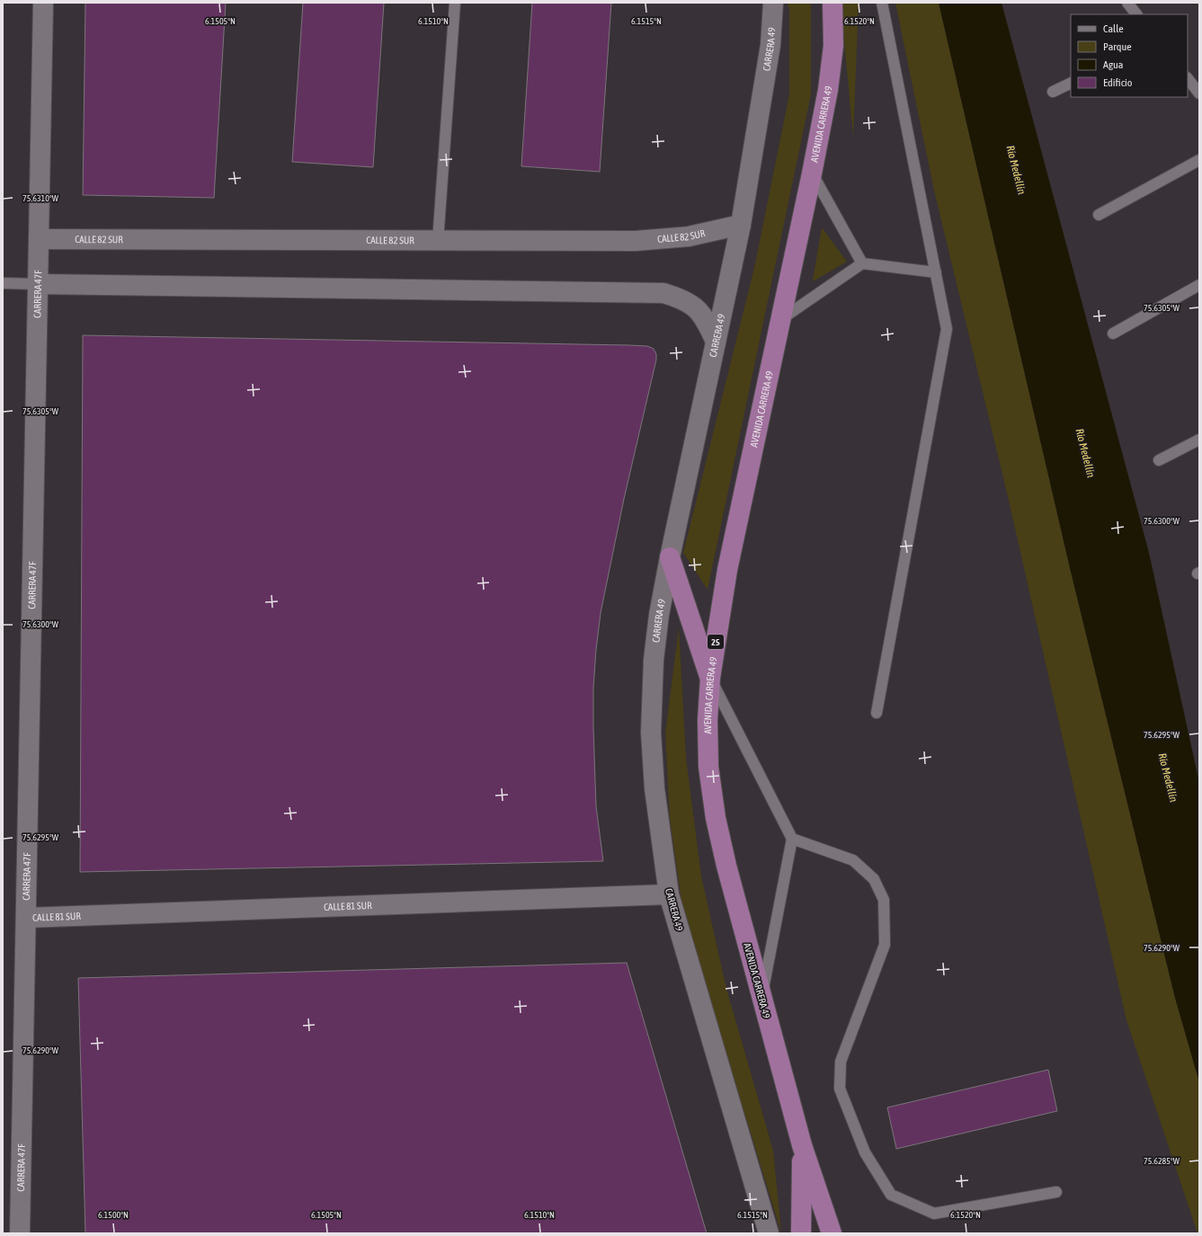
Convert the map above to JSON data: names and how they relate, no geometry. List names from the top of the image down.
{
  "streets": {
    "highway": ["AVENIDA CARRERA 49", "25"],
    "street": [
      "CARRERA 49",
      "CALLE 82 SUR",
      "CARRERA 47F",
      "CALLE 81 SUR"
    ]
  },
  "crossings": [
    ["CARRERA 49", "CALLE 82 SUR"],
    ["CARRERA 49", "CALLE 81 SUR"],
    ["AVENIDA CARRERA 49", "25"],
    ["CALLE 82 SUR", "CARRERA 47F"],
    ["CARRERA 47F", "CALLE 81 SUR"]
  ],
  "water": ["Río Medellín"],
  "legend": [
    "Calle",
    "Parque",
    "Agua",
    "Edificio"
  ],
  "coordinates": [
    "6.1505°N",
    "6.1510°N",
    "6.1515°N",
    "6.1520°N",
    "75.6310°W",
    "75.6305°W",
    "75.6300°W",
    "75.6295°W",
    "75.6290°W",
    "75.6285°W",
    "6.1500°N"
  ]
}
